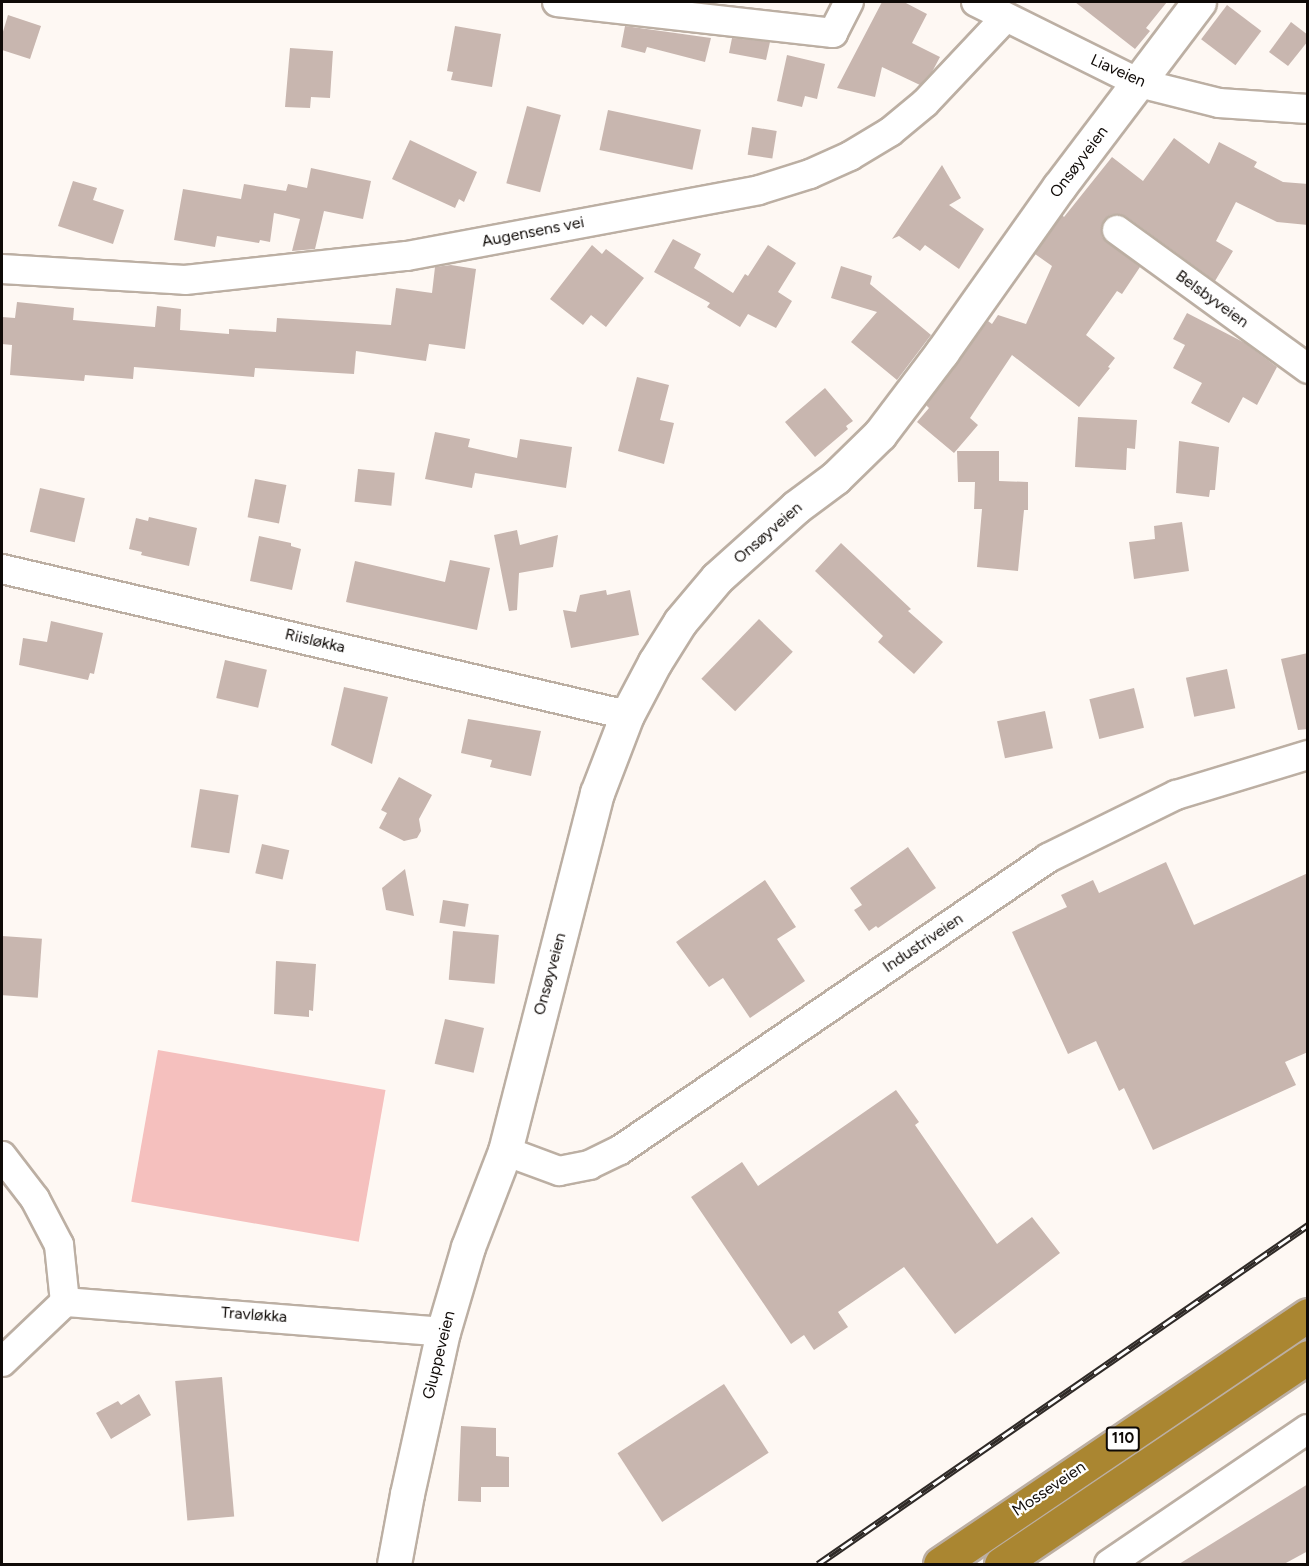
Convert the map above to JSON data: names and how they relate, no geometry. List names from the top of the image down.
{
  "streets": {
    "highway": ["110", "Mosseveien"],
    "street": [
      "Liaveien",
      "Onsøyveien",
      "Augensens vei",
      "Belsbyveien",
      "Riisløkka",
      "Industriveien",
      "Travløkka",
      "Gluppeveien"
    ]
  },
  "crossings": [
    ["Liaveien", "Onsøyveien"],
    ["Liaveien", "Augensens vei"],
    ["Onsøyveien", "Riisløkka"],
    ["Onsøyveien", "Industriveien"],
    ["Onsøyveien", "Gluppeveien"],
    ["Industriveien", "Gluppeveien"],
    ["Travløkka", "Gluppeveien"]
  ]
}
